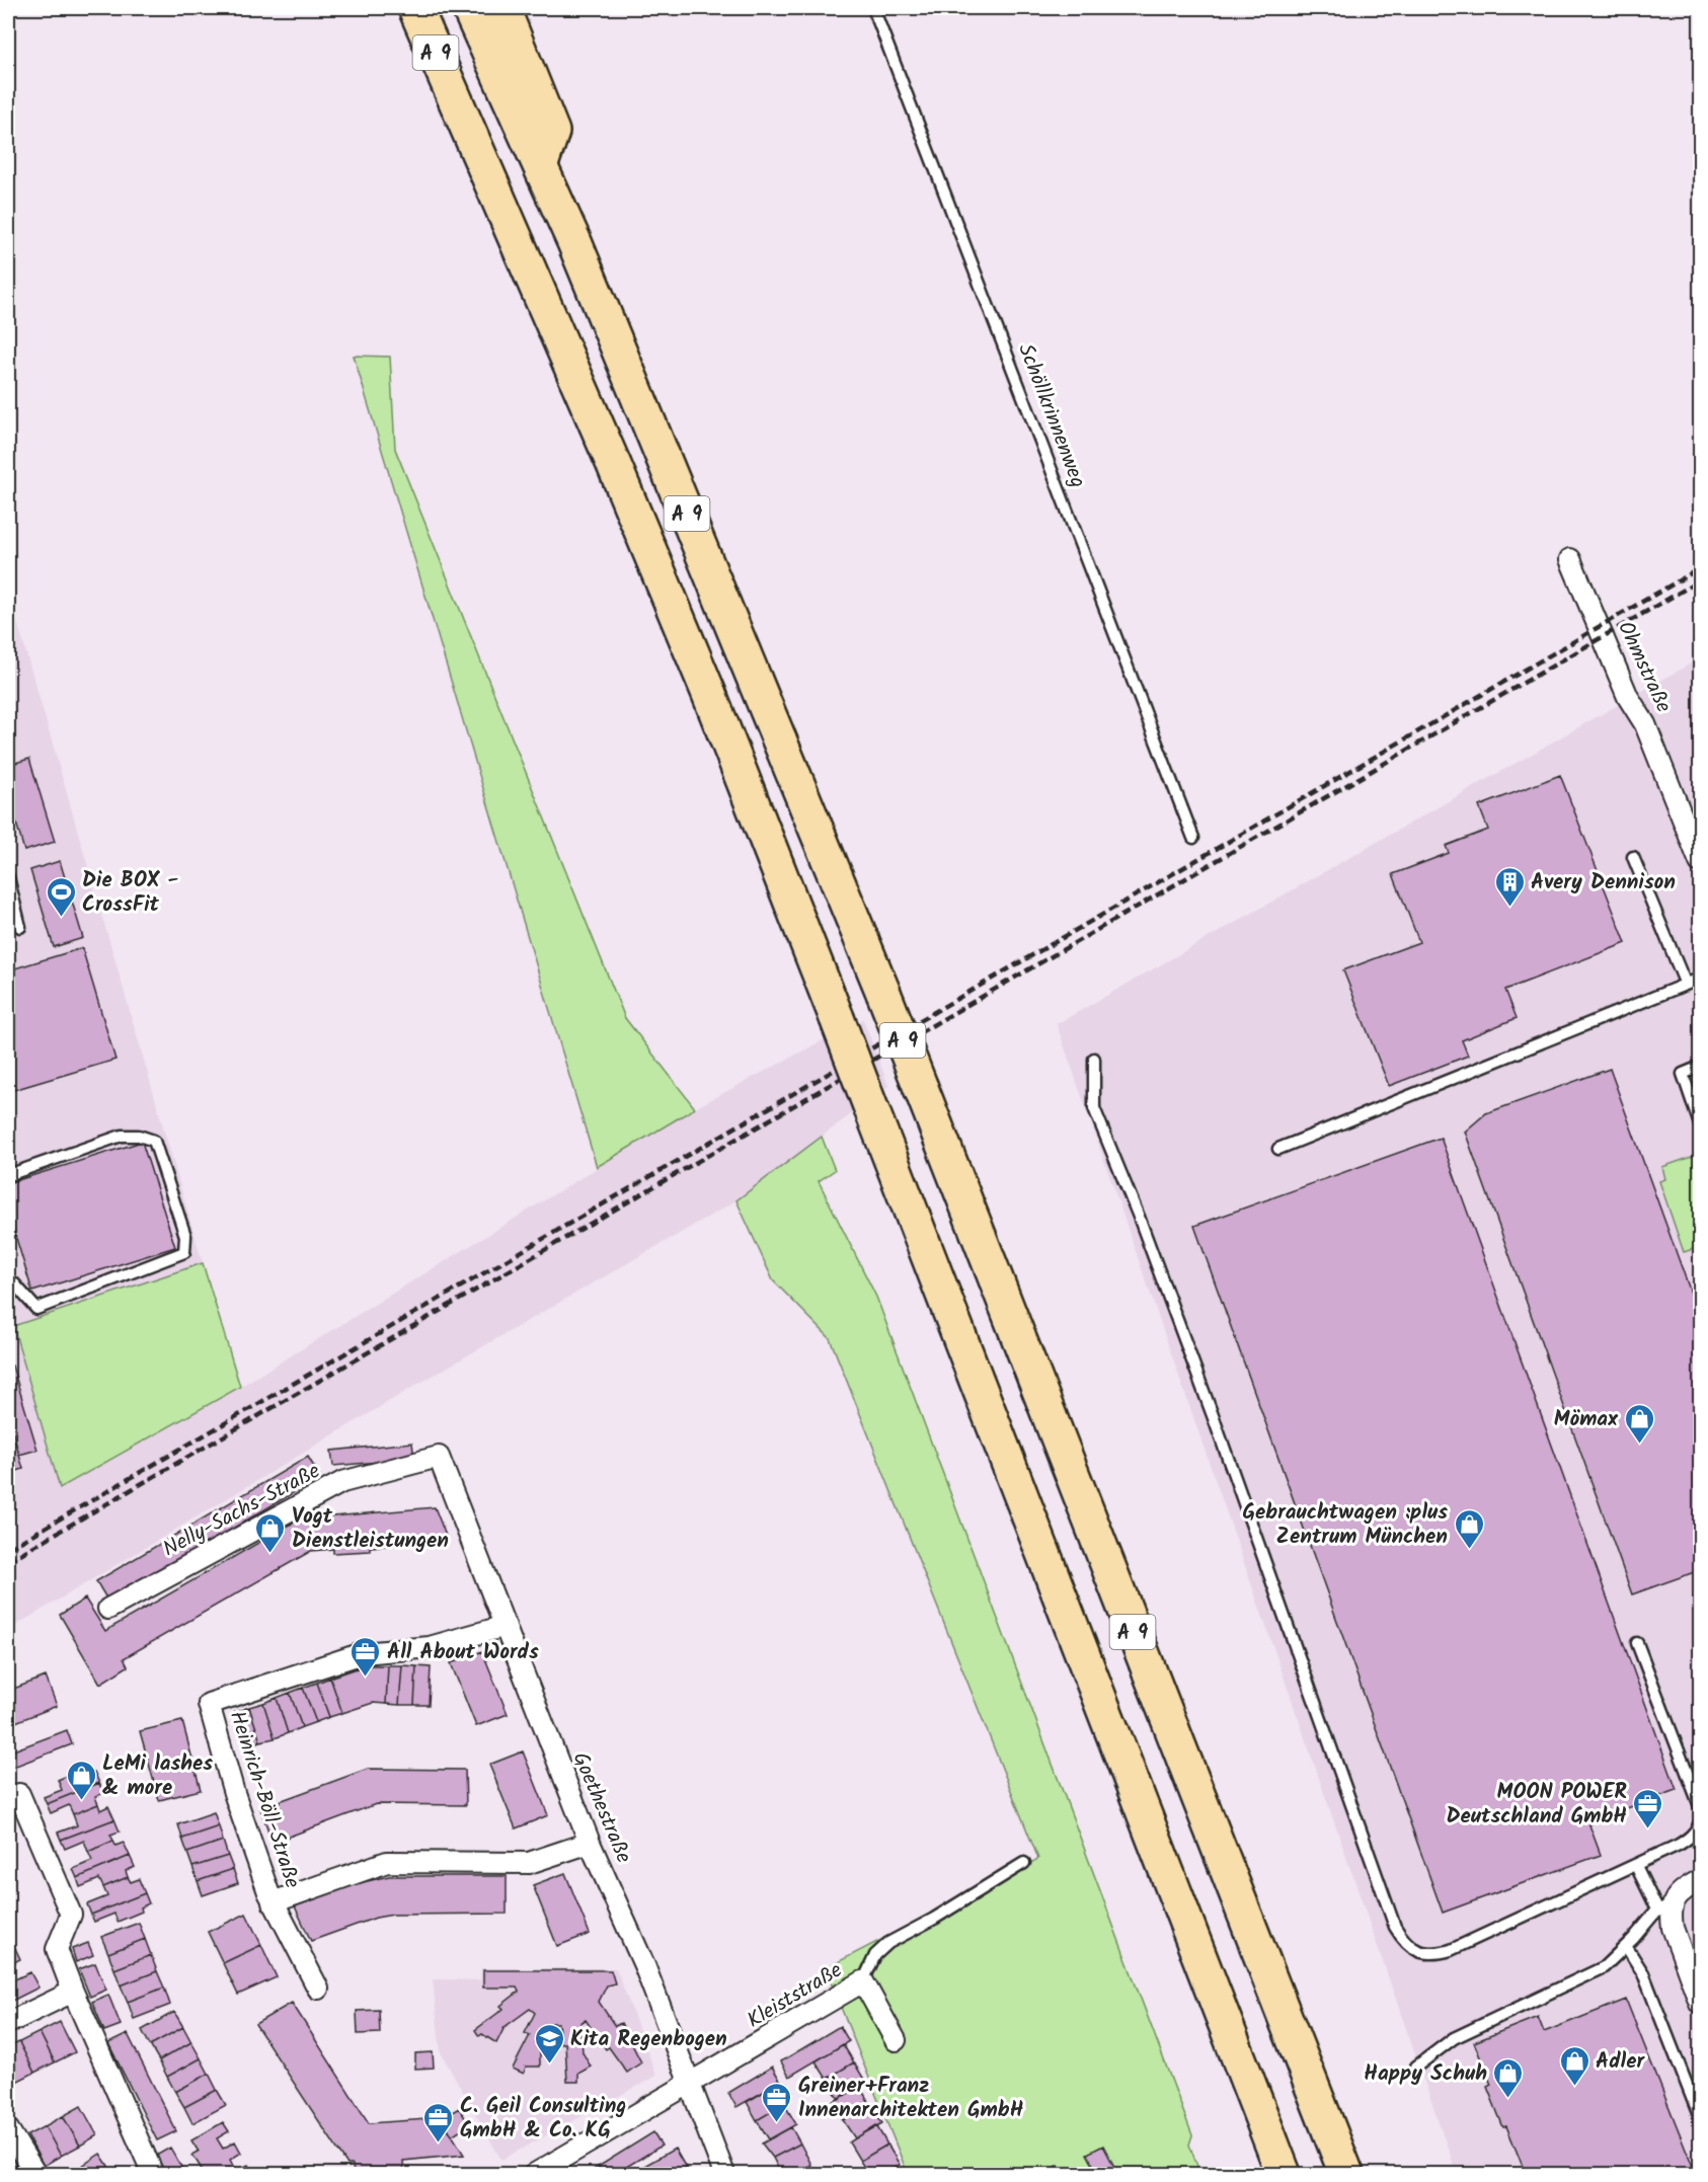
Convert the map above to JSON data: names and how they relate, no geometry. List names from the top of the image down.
{
  "streets": {
    "highway": ["A 9"],
    "street": [
      "Ohmstraße",
      "Nelly-Sachs-Straße",
      "Heinrich-Böll-Straße",
      "Goethestraße",
      "Kleiststraße"
    ],
    "lane": ["Schöllkrinnenweg"]
  },
  "crossings": [
    ["Nelly-Sachs-Straße", "Goethestraße"],
    ["Heinrich-Böll-Straße", "Goethestraße"],
    ["Goethestraße", "Kleiststraße"]
  ],
  "places": {
    "building": ["Avery Dennison"],
    "sports": ["Die BOX - CrossFit"],
    "shop": [
      "Mömax",
      "Gebrauchtwagen :plus Zentrum München",
      "Vogt Dienstleistungen",
      "LeMi lashes & more",
      "Adler",
      "Happy Schuh"
    ],
    "office": [
      "All About Words",
      "MOON POWER Deutschland GmbH",
      "Greiner+Franz Innenarchitekten GmbH",
      "C. Geil Consulting GmbH & Co. KG"
    ],
    "school or university": ["Kita Regenbogen"]
  }
}
